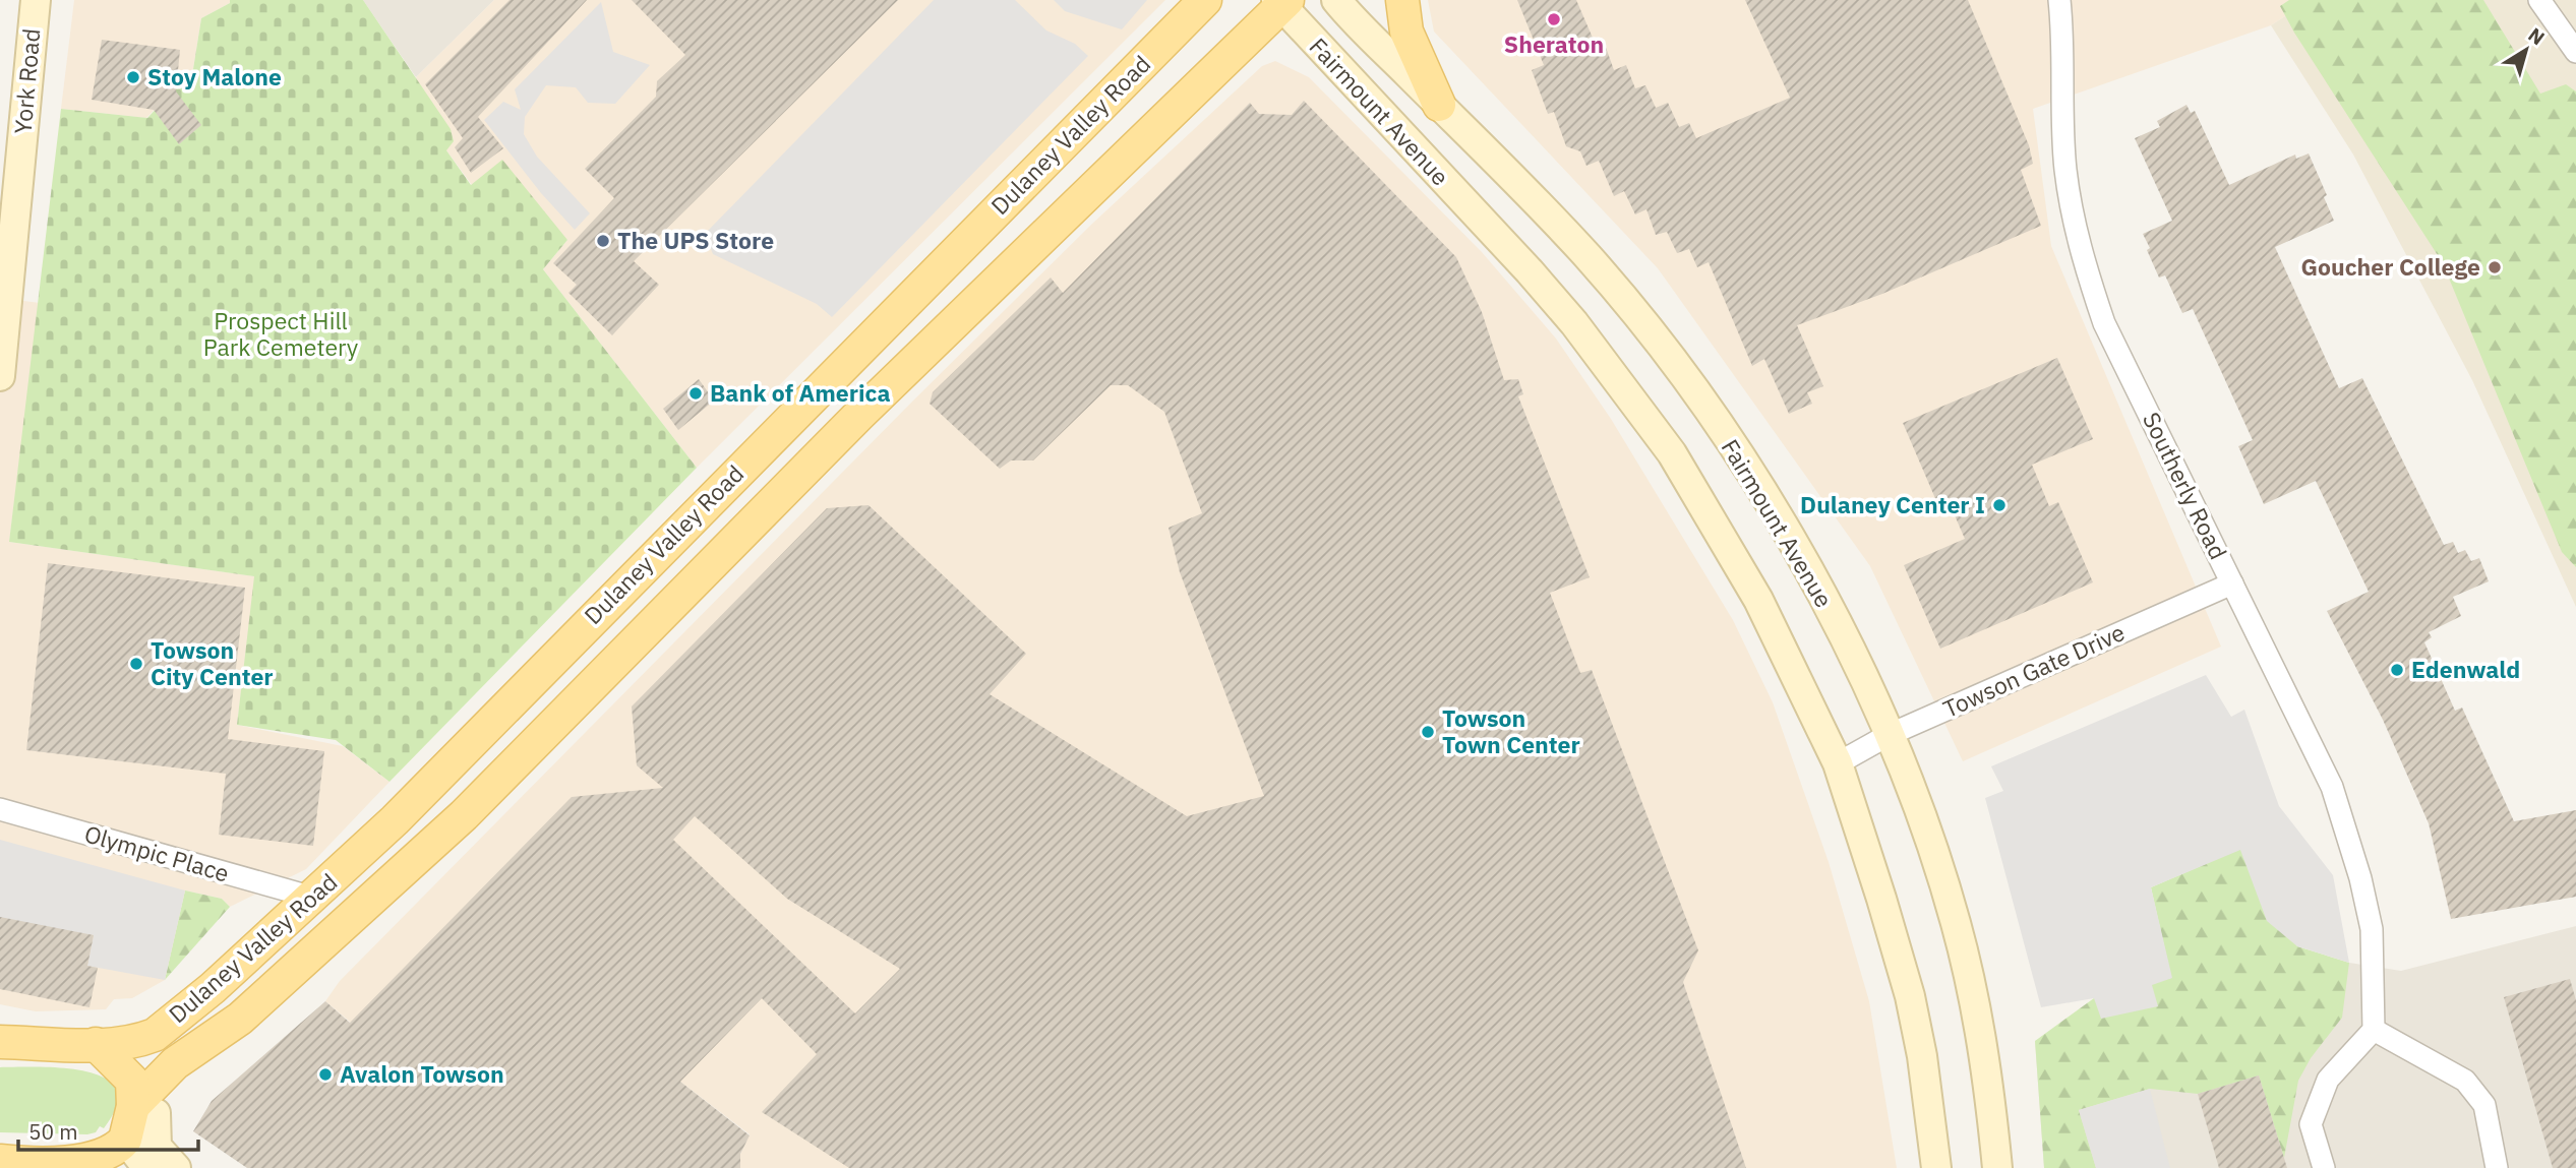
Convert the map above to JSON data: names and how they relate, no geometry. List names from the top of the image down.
{
  "streets": {
    "main road": ["York Road", "Fairmount Avenue", "Dulaney Valley Road"],
    "street": ["Southerly Road", "Towson Gate Drive", "Olympic Place"]
  },
  "crossings": [
    ["Fairmount Avenue", "Dulaney Valley Road"],
    ["Fairmount Avenue", "Towson Gate Drive"],
    ["Dulaney Valley Road", "Olympic Place"],
    ["Southerly Road", "Towson Gate Drive"]
  ],
  "parks": ["Prospect Hill Park Cemetery"],
  "places": [
    "Sheraton",
    "Stoy Malone",
    "The UPS Store",
    "Goucher College",
    "Bank of America",
    "Dulaney Center I",
    "Towson City Center",
    "Edenwald",
    "Towson Town Center",
    "Avalon Towson"
  ],
  "scale_bar": "50 m",
  "north": "top right"
}
